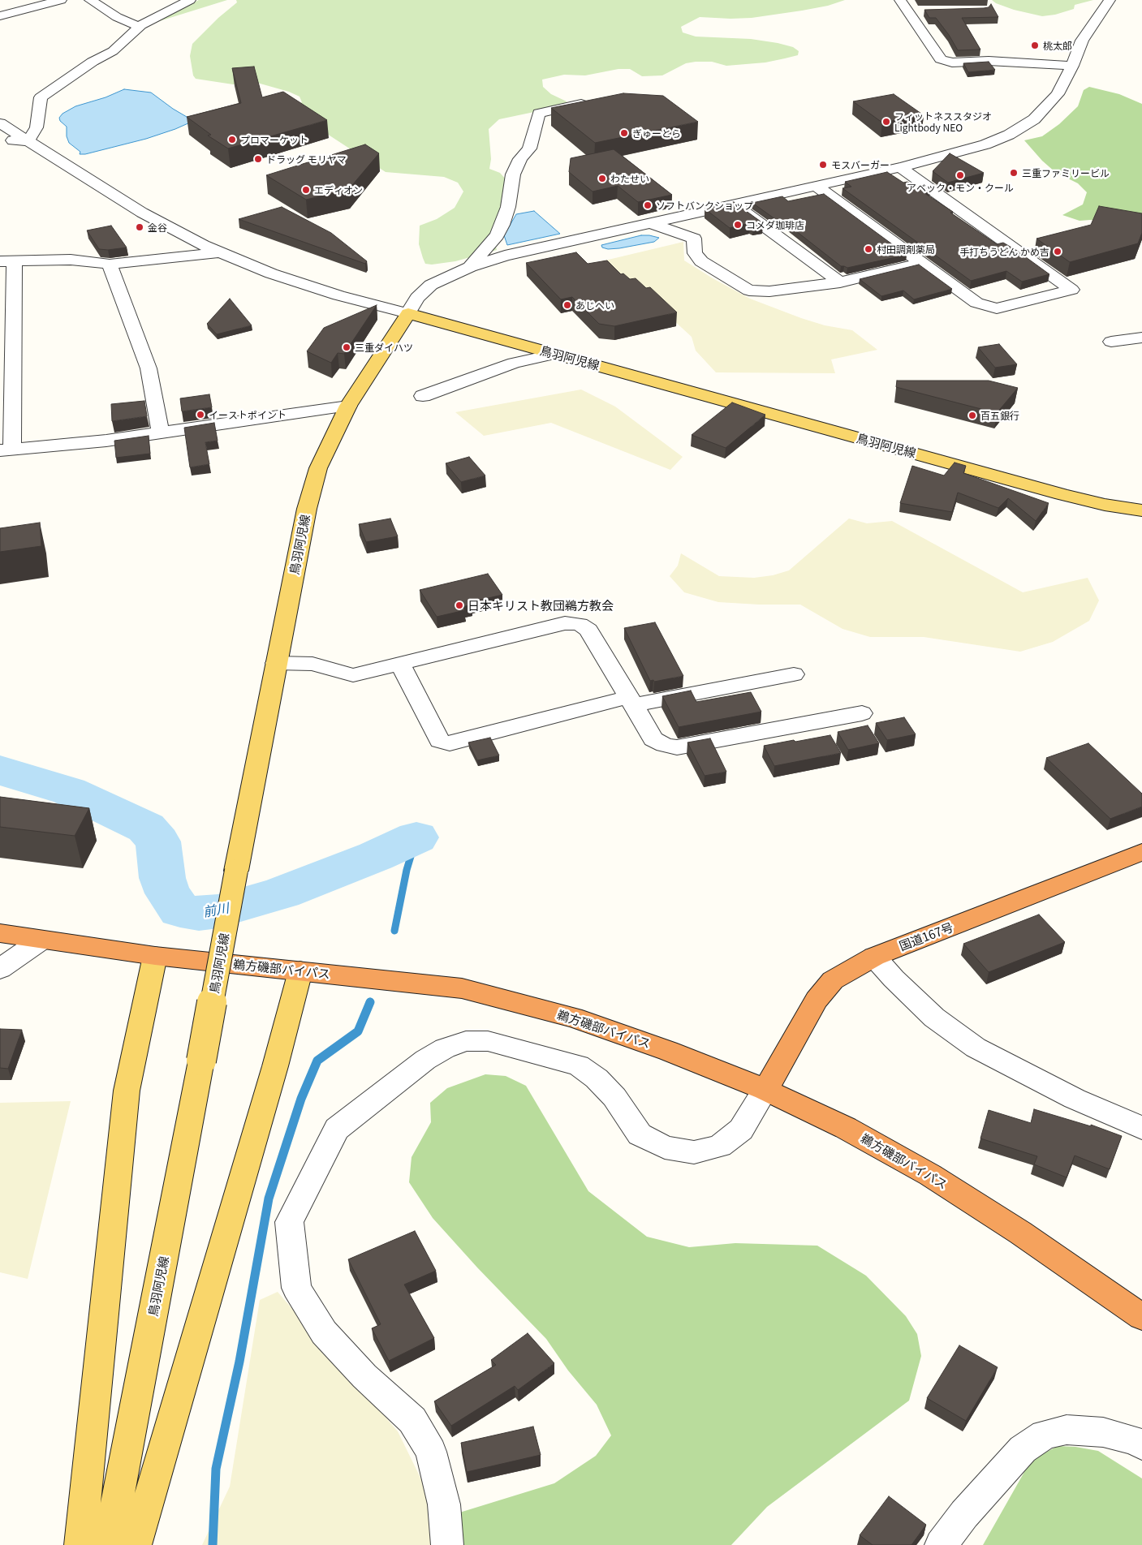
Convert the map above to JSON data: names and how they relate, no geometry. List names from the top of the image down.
{
  "streets": {
    "highway": ["国道167号", "鵜方磯部バイパス"],
    "main road": ["鳥羽阿児線"]
  },
  "crossings": [
    ["国道167号", "鵜方磯部バイパス"]
  ],
  "water": ["前川"],
  "places": [
    "桃太郎",
    "フィットネススタジオ Lightbody NEO",
    "ぎゅーとら",
    "プロマーケット",
    "ドラッグ モリヤマ",
    "モスバーガー",
    "三重ファミリービル",
    "アベック・モン・クール",
    "わたせい",
    "エディオン",
    "ソフトバンクショップ",
    "コメダ珈琲店",
    "金谷",
    "村田調剤薬局",
    "手打ちうどん かめ吉",
    "あじへい",
    "三重ダイハツ",
    "イーストポイント",
    "百五銀行",
    "日本キリスト教団鵜方教会"
  ]
}
